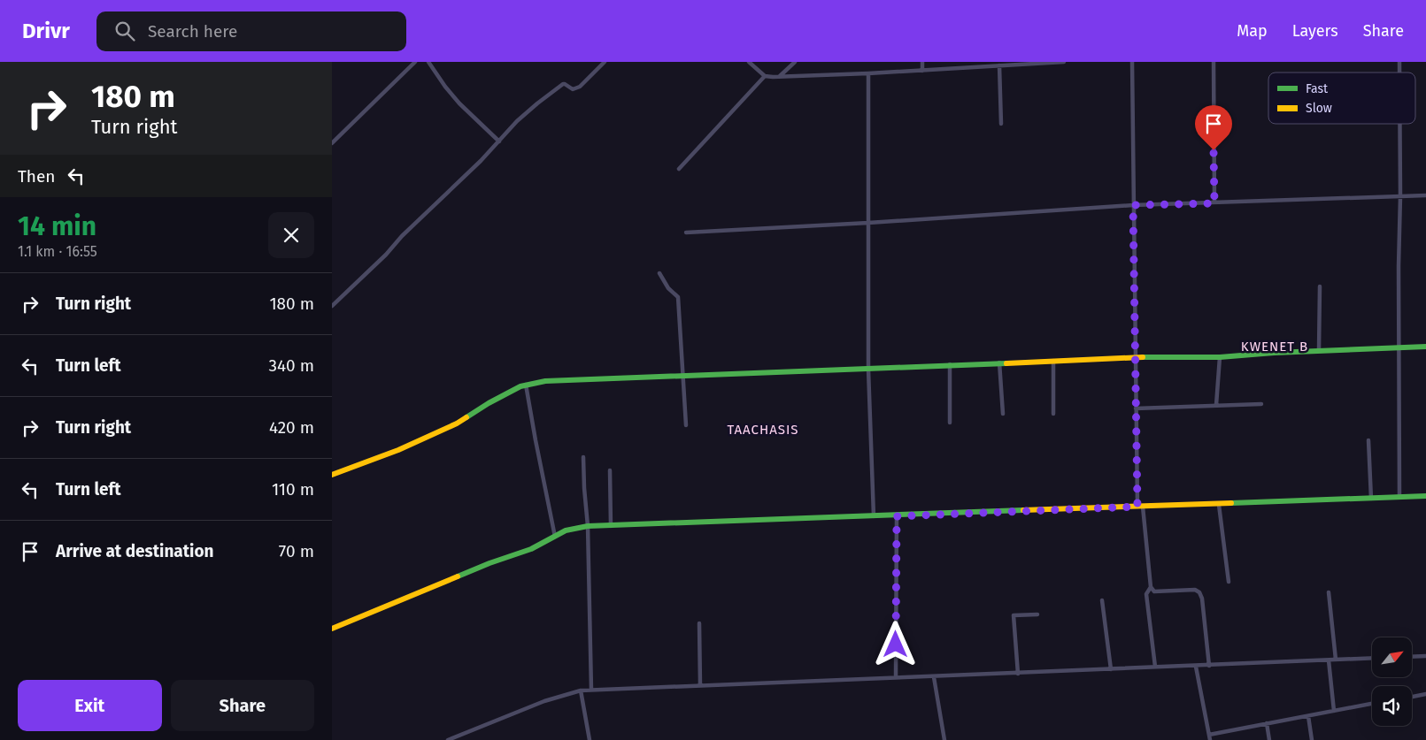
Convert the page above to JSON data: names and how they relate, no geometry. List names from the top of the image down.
{
  "districts": ["KWENET B", "TAACHASIS"],
  "legend": ["Fast", "Slow"],
  "north": "top right",
  "page": {
    "header": "Drivr",
    "search": "Search here",
    "nav": ["Map", "Layers", "Share"],
    "turn": ["180 m", "Turn right"],
    "then": "Then",
    "heading": ["14 min", "1.1 km · 16:55"],
    "list": [
      {
        "name": "Turn right",
        "value": "180 m"
      },
      {
        "name": "Turn left",
        "value": "340 m"
      },
      {
        "name": "Turn right",
        "value": "420 m"
      },
      {
        "name": "Turn left",
        "value": "110 m"
      },
      {
        "name": "Arrive at destination",
        "value": "70 m"
      }
    ],
    "buttons": ["Exit", "Share"]
  }
}
